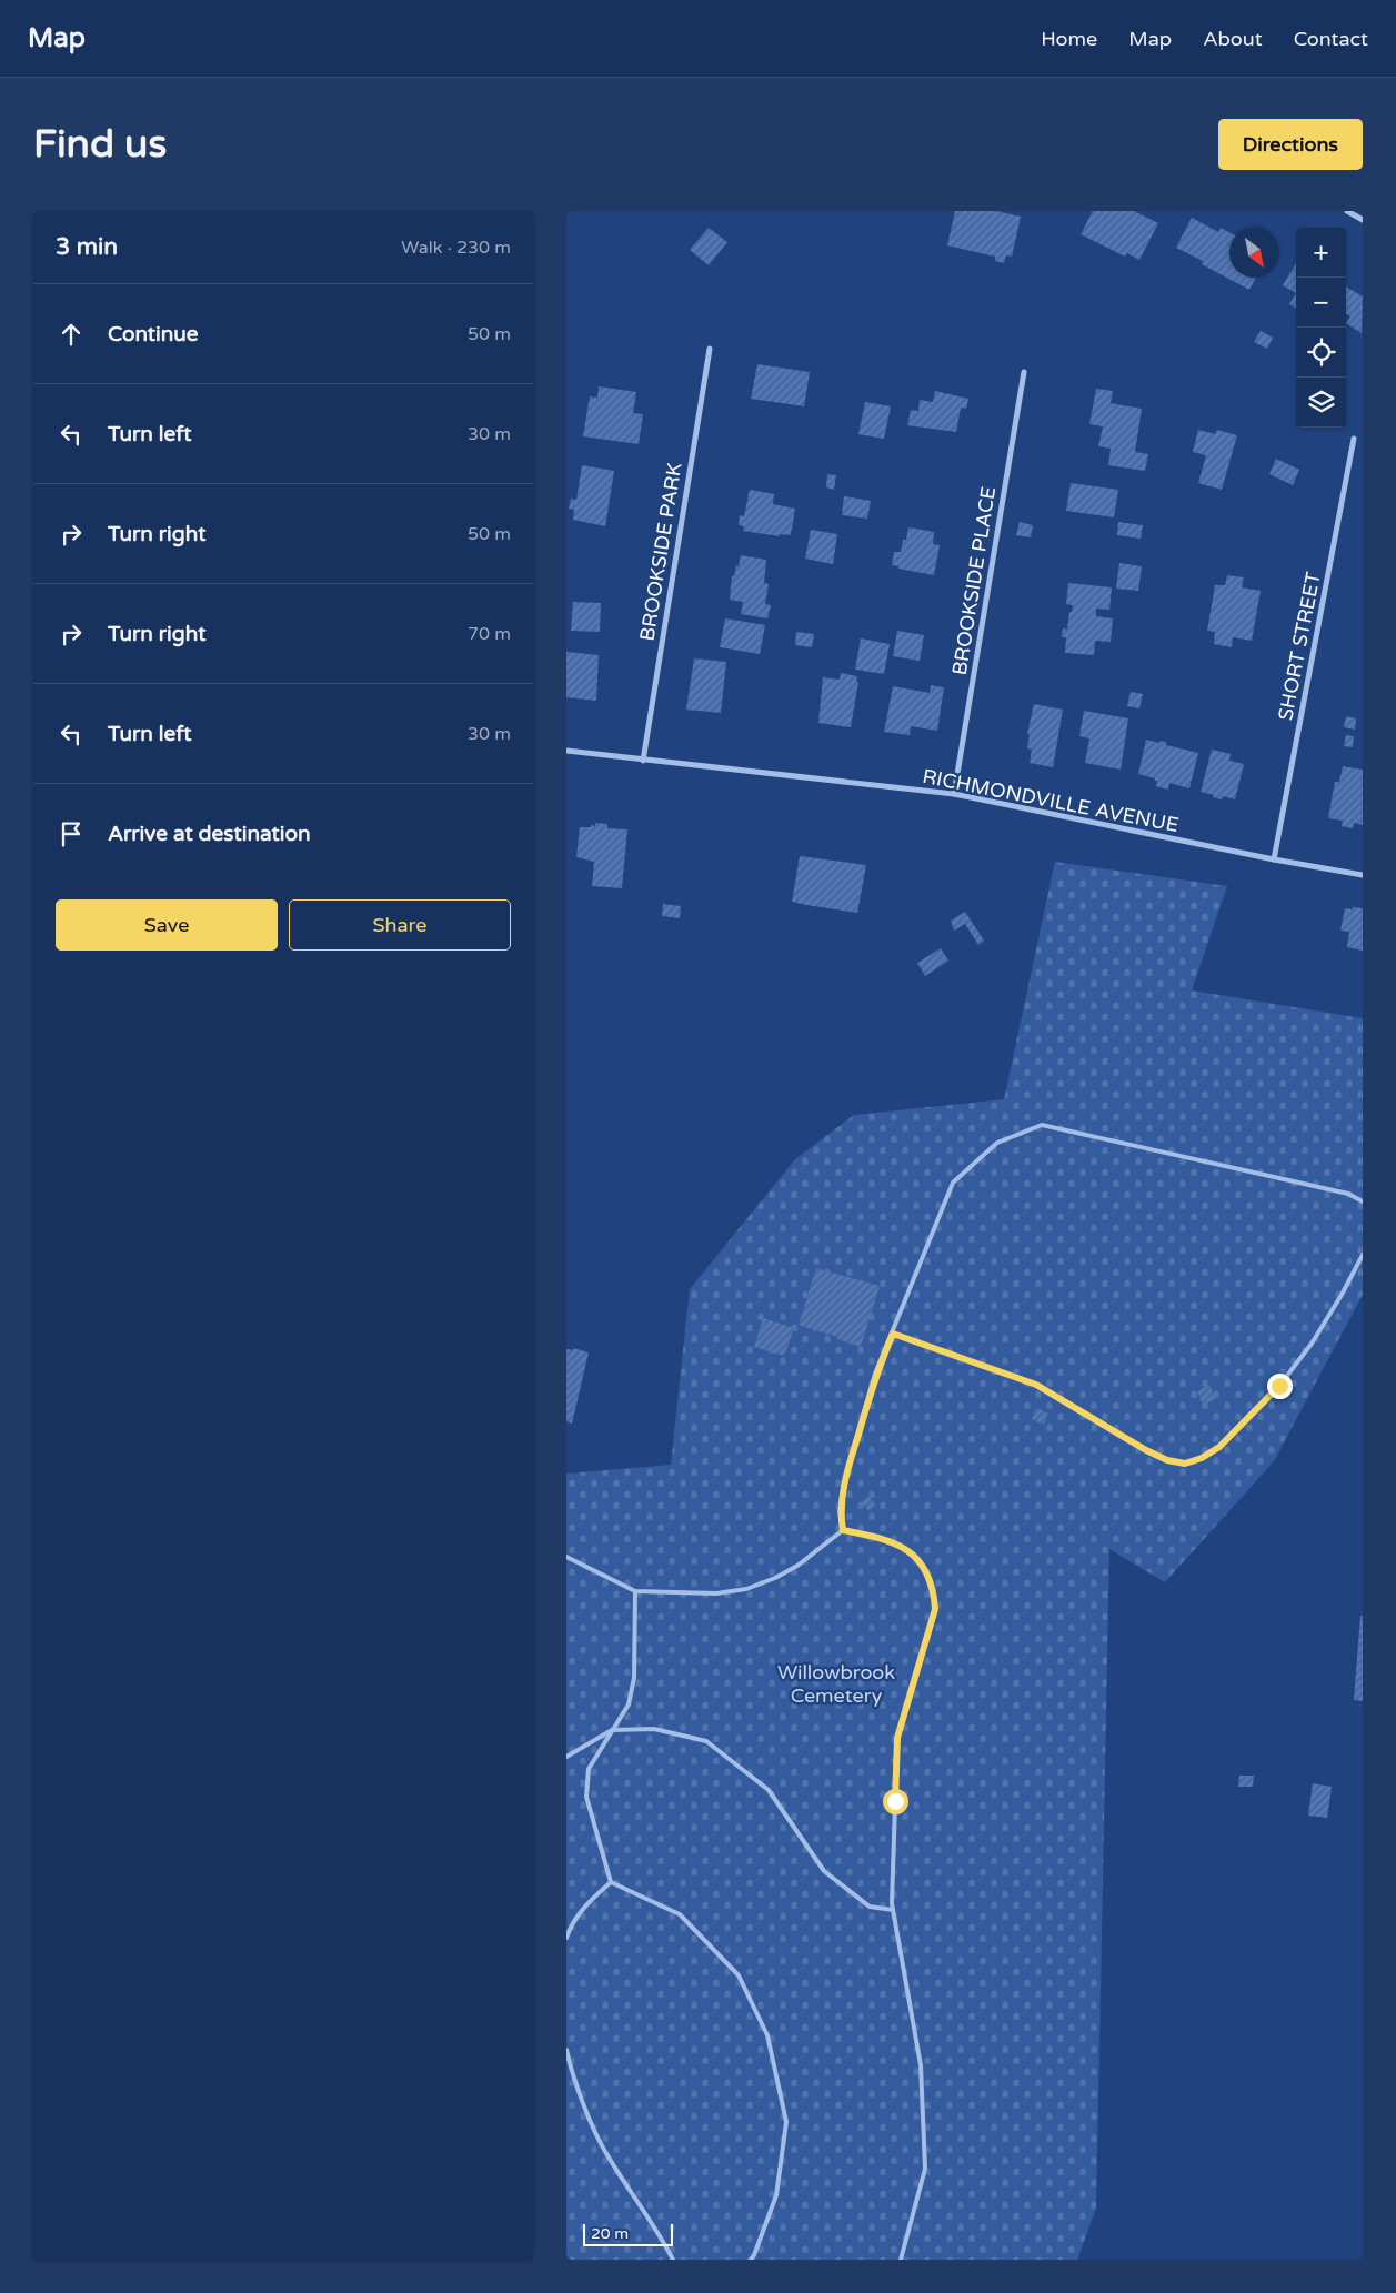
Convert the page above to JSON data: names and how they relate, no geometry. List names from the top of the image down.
{
  "streets": {
    "street": [
      "BROOKSIDE PARK",
      "BROOKSIDE PLACE",
      "SHORT STREET",
      "RICHMONDVILLE AVENUE"
    ]
  },
  "crossings": [
    ["BROOKSIDE PARK", "RICHMONDVILLE AVENUE"],
    ["BROOKSIDE PLACE", "RICHMONDVILLE AVENUE"],
    ["SHORT STREET", "RICHMONDVILLE AVENUE"]
  ],
  "parks": ["Willowbrook Cemetery"],
  "scale_bar": "20 m",
  "north": "bottom right",
  "page": {
    "header": "Map",
    "nav": [
      "Home",
      "Map",
      "About",
      "Contact"
    ],
    "buttons": [
      "Directions",
      ["Save", "Share"]
    ],
    "title": "Find us",
    "heading": ["3 min", "Walk · 230 m"],
    "map_buttons": ["+", "−"],
    "list": [
      ["Continue", "50 m"],
      ["Turn left", "30 m"],
      ["Turn right", "50 m"],
      ["Turn right", "70 m"],
      ["Turn left", "30 m"],
      "Arrive at destination"
    ],
    "scale": "20 m"
  }
}
